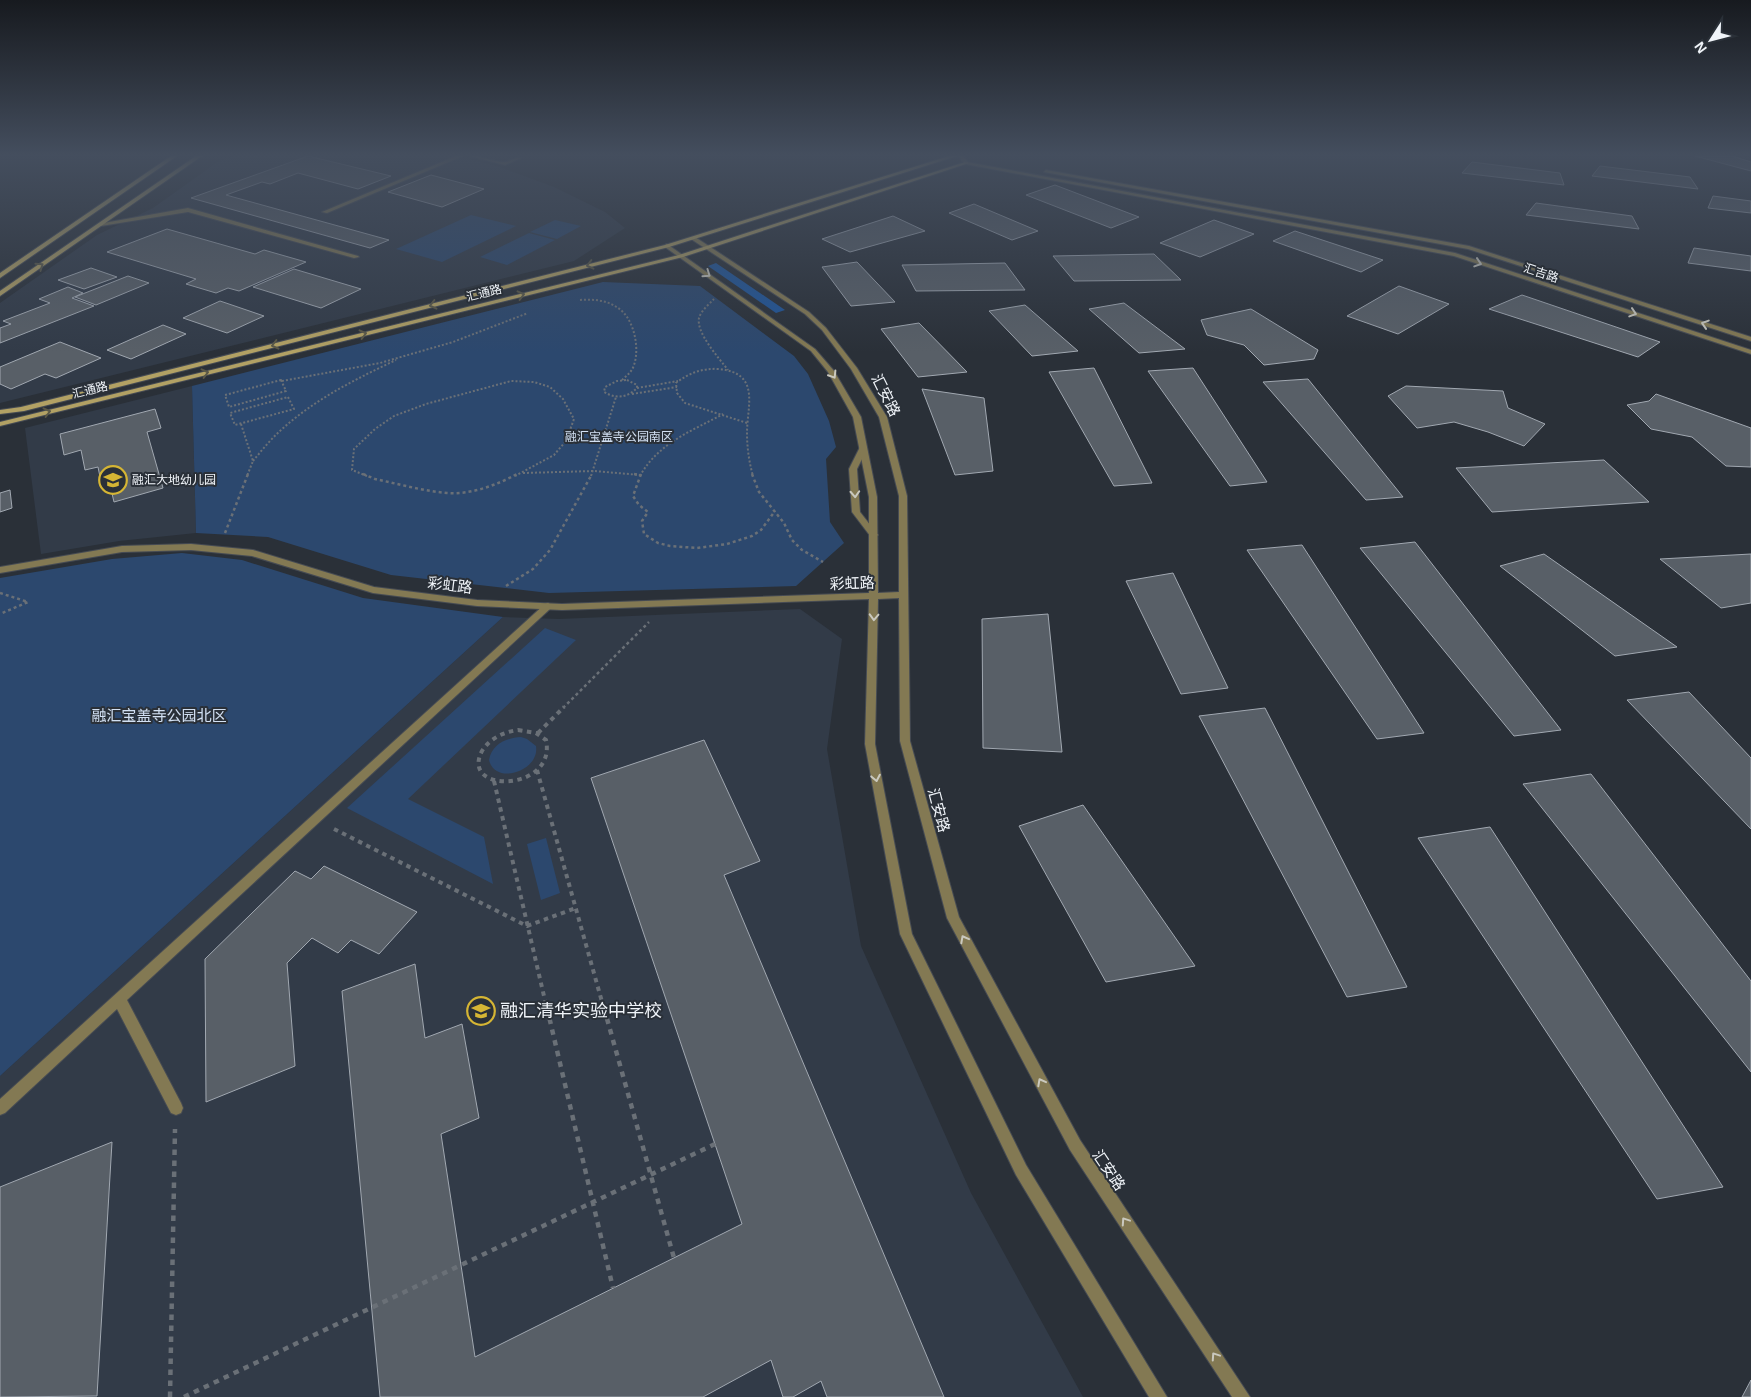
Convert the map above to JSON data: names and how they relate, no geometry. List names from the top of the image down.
{
  "streets": {
    "main road": ["汇通路"],
    "street": ["汇吉路", "汇安路", "彩虹路"]
  },
  "crossings": [
    ["汇通路", "汇安路"],
    ["汇安路", "彩虹路"]
  ],
  "parks": ["融汇宝盖寺公园南区", "融汇宝盖寺公园北区"],
  "places": {
    "school or university": ["融汇大地幼儿园", "融汇清华实验中学校"]
  },
  "north": "bottom left"
}
